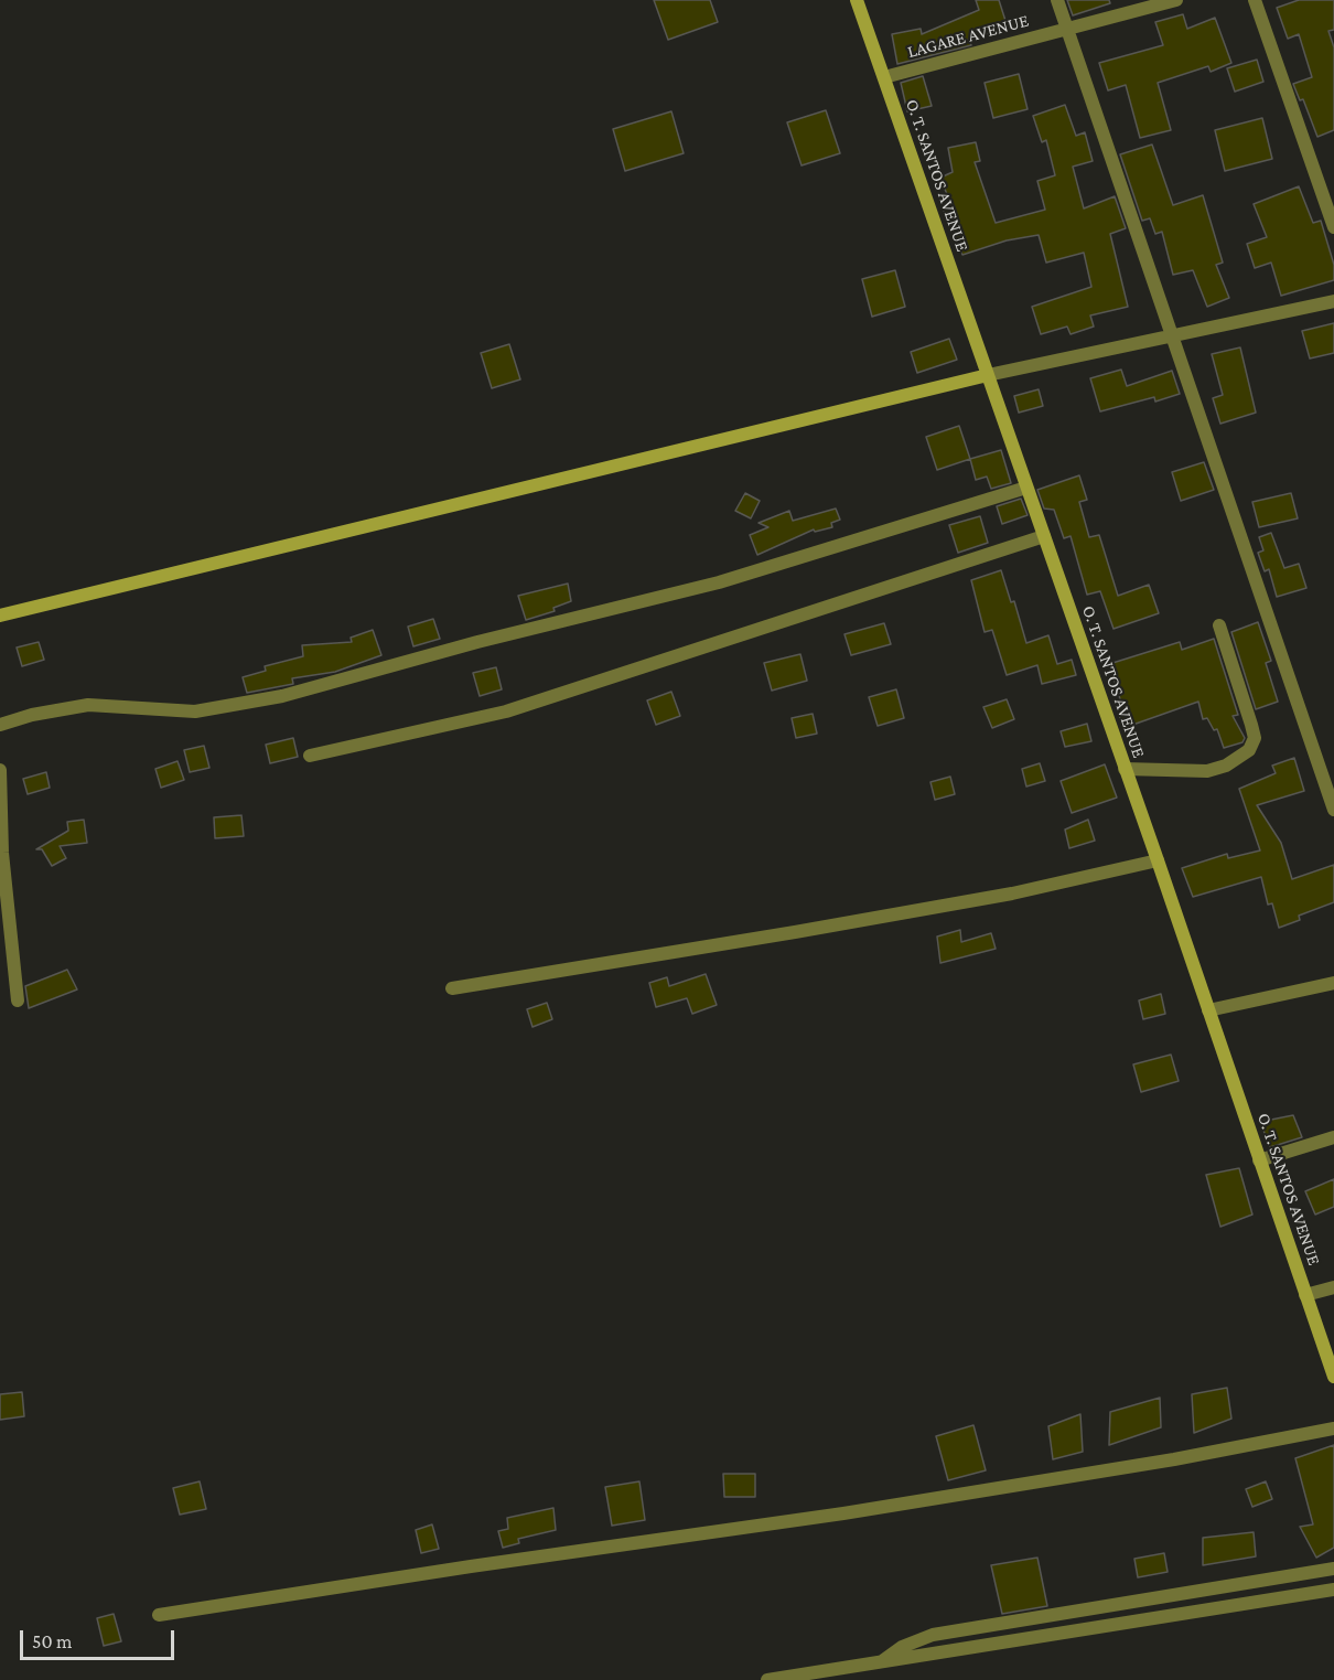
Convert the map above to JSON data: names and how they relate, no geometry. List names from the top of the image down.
{
  "streets": {
    "street": ["LAGARE AVENUE", "O. T. SANTOS AVENUE"]
  },
  "crossings": [
    ["LAGARE AVENUE", "O. T. SANTOS AVENUE"]
  ],
  "scale_bar": "50 m"
}
